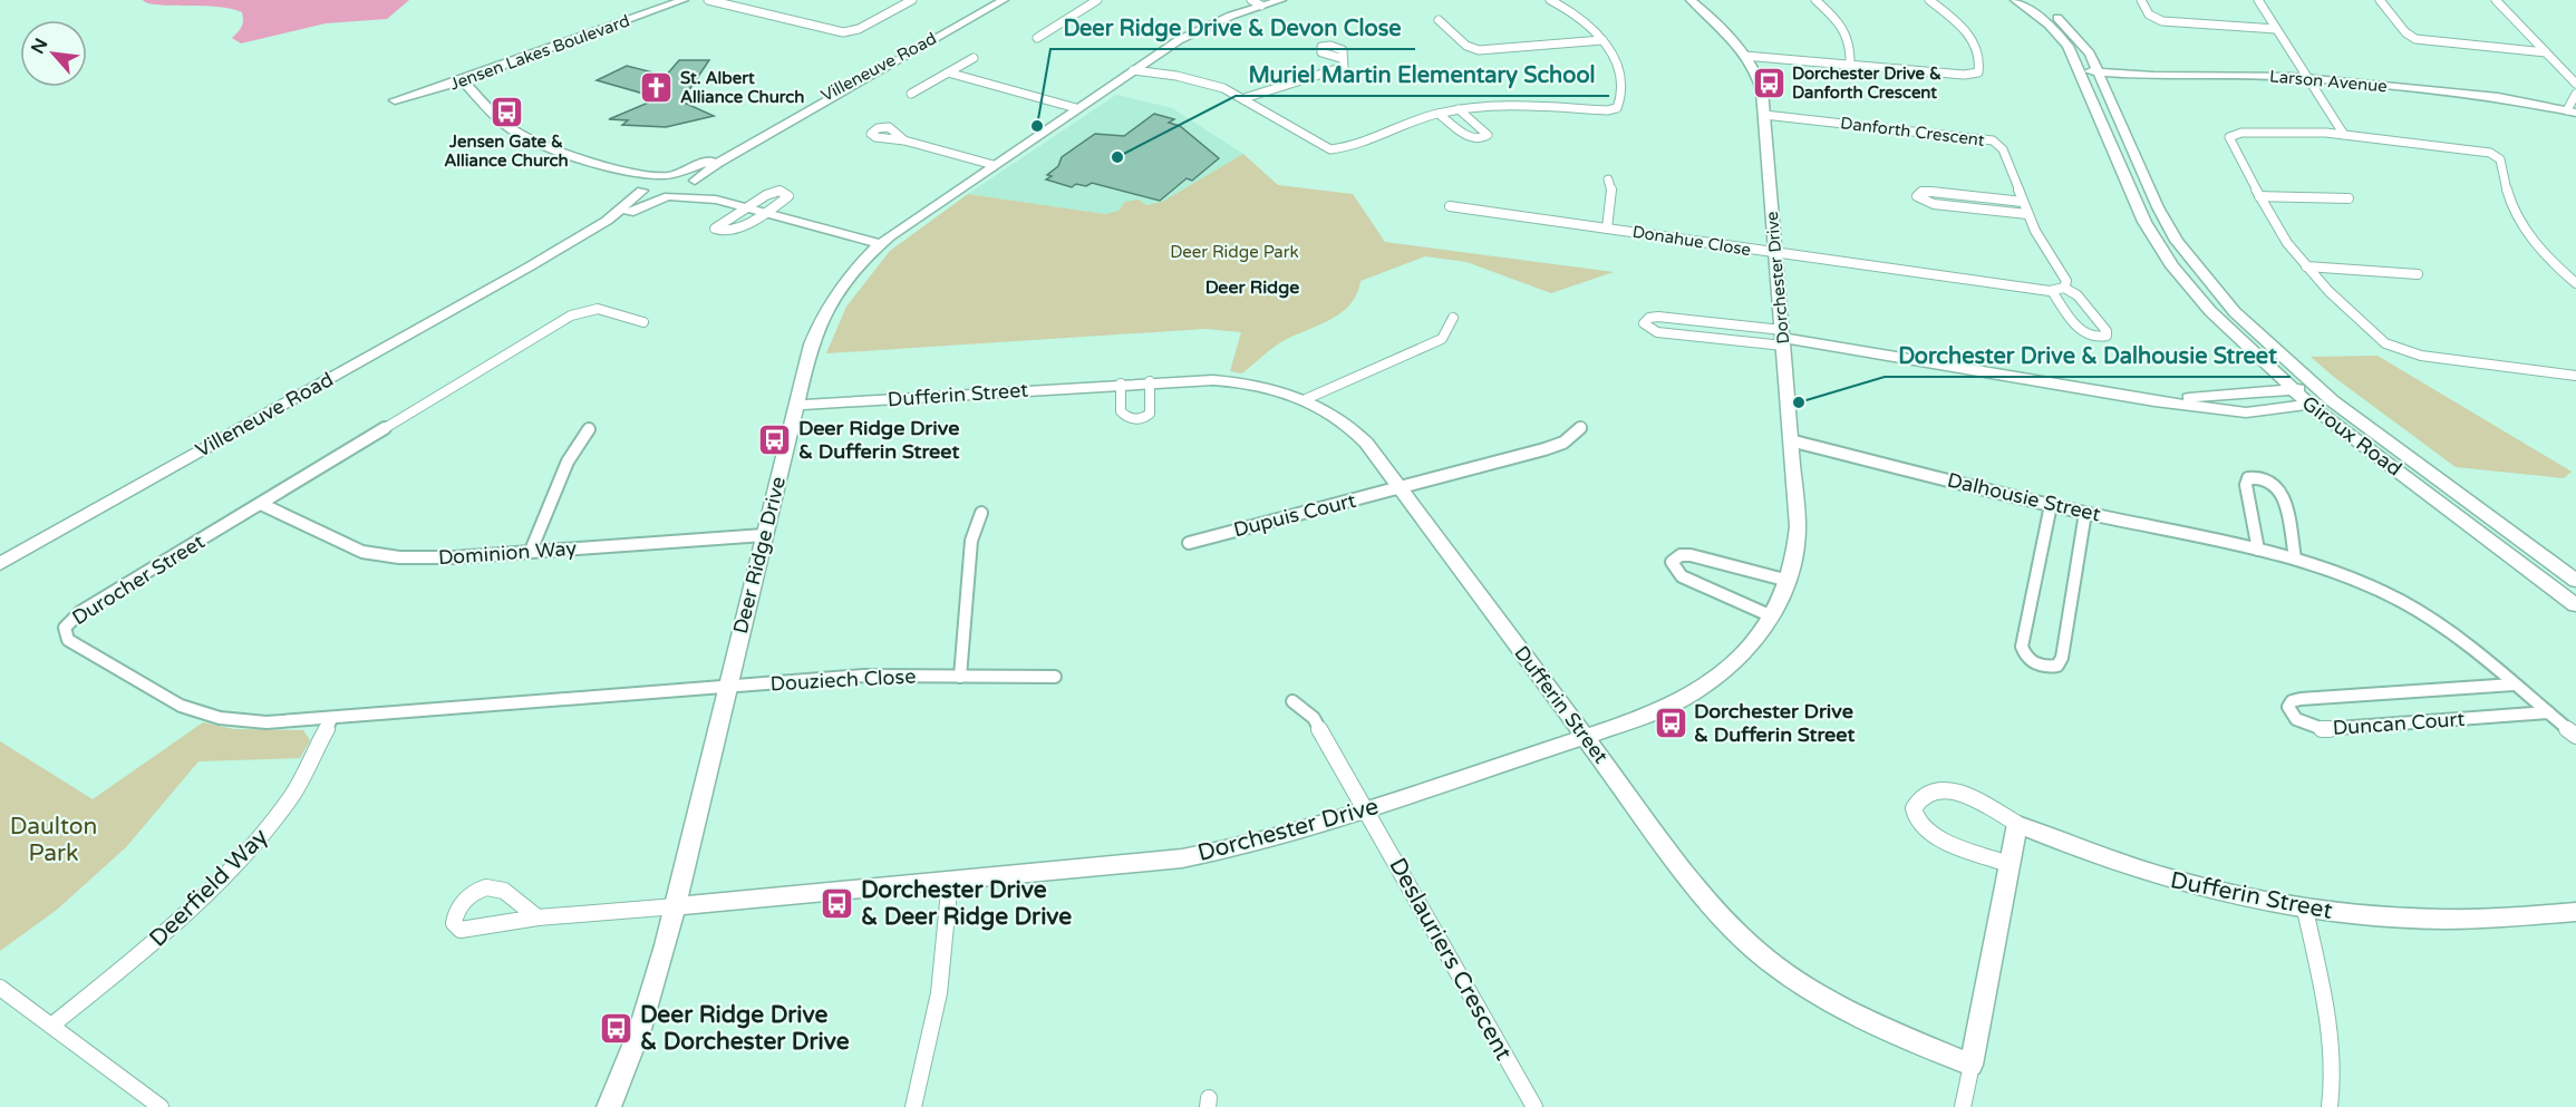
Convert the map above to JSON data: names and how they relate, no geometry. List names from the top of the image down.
{
  "streets": {
    "street": [
      "Jensen Lakes Boulevard",
      "Villeneuve Road",
      "Larson Avenue",
      "Danforth Crescent",
      "Donahue Close",
      "Dorchester Drive",
      "Dufferin Street",
      "Giroux Road",
      "Dalhousie Street",
      "Dupuis Court",
      "Dominion Way",
      "Deer Ridge Drive",
      "Durocher Street",
      "Douziech Close",
      "Duncan Court",
      "Deerfield Way",
      "Deslauriers Crescent"
    ]
  },
  "crossings": [
    ["Larson Avenue", "Giroux Road"],
    ["Danforth Crescent", "Dorchester Drive"],
    ["Donahue Close", "Dorchester Drive"],
    ["Dorchester Drive", "Dufferin Street"],
    ["Dorchester Drive", "Dalhousie Street"],
    ["Dorchester Drive", "Deer Ridge Drive"],
    ["Dorchester Drive", "Deslauriers Crescent"],
    ["Dufferin Street", "Dupuis Court"],
    ["Dufferin Street", "Deer Ridge Drive"],
    ["Dalhousie Street", "Duncan Court"],
    ["Dominion Way", "Deer Ridge Drive"],
    ["Dominion Way", "Durocher Street"],
    ["Deer Ridge Drive", "Durocher Street"],
    ["Deer Ridge Drive", "Douziech Close"],
    ["Durocher Street", "Douziech Close"],
    ["Durocher Street", "Deerfield Way"]
  ],
  "districts": ["Deer Ridge"],
  "parks": ["Deer Ridge Park", "Daulton Park"],
  "places": {
    "bus stop": [
      "Dorchester Drive & Danforth Crescent",
      "Jensen Gate & Alliance Church",
      "Deer Ridge Drive & Dufferin Street",
      "Dorchester Drive & Dufferin Street",
      "Dorchester Drive & Deer Ridge Drive",
      "Deer Ridge Drive & Dorchester Drive"
    ],
    "church": ["St. Albert Alliance Church"],
    "other": ["Deer Ridge Drive & Devon Close", "Muriel Martin Elementary School", "Dorchester Drive & Dalhousie Street"]
  },
  "north": "top left"
}
